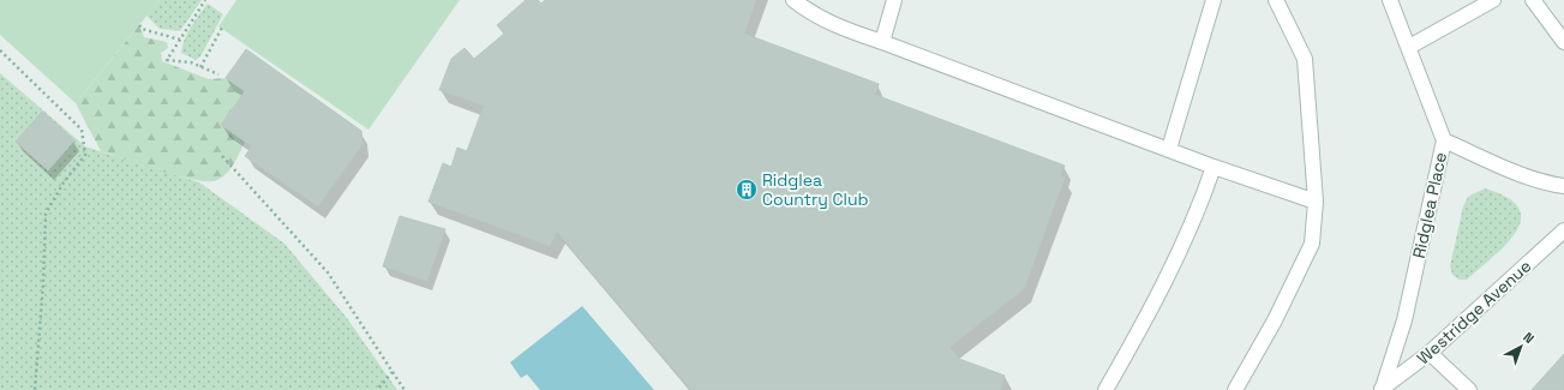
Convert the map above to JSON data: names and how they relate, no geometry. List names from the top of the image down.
{
  "streets": {
    "street": ["Ridglea Place", "Westridge Avenue"]
  },
  "crossings": [
    ["Ridglea Place", "Westridge Avenue"]
  ],
  "places": {
    "building": ["Ridglea Country Club"]
  },
  "north": "top right"
}
